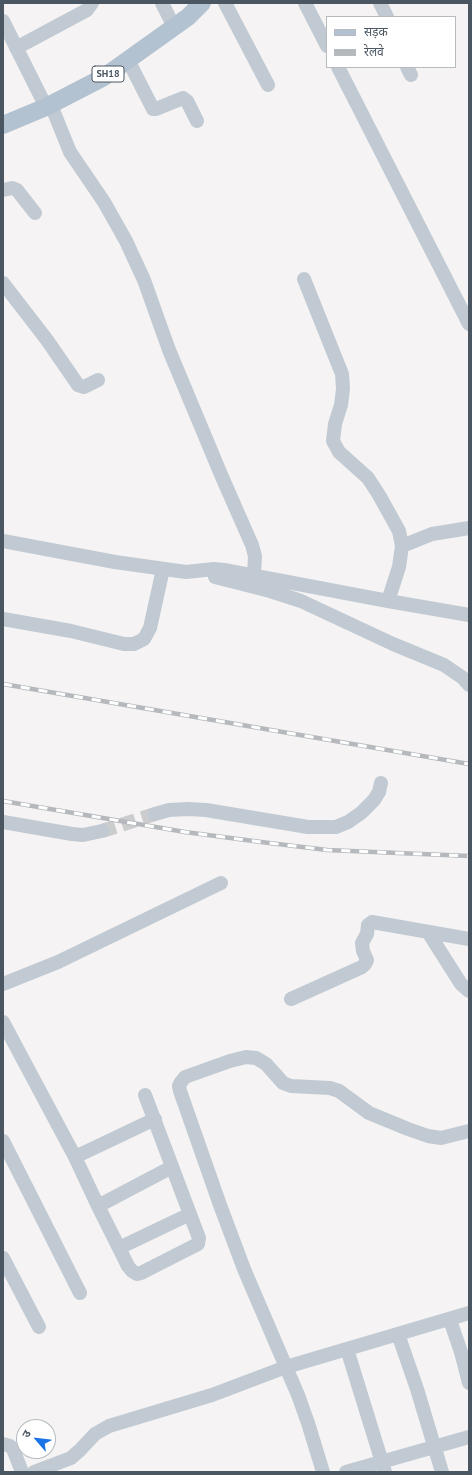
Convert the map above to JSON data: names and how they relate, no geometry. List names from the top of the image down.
{
  "streets": {
    "main road": ["SH18"]
  },
  "legend": ["सड़क", "रेलवे"],
  "north": "top left"
}
